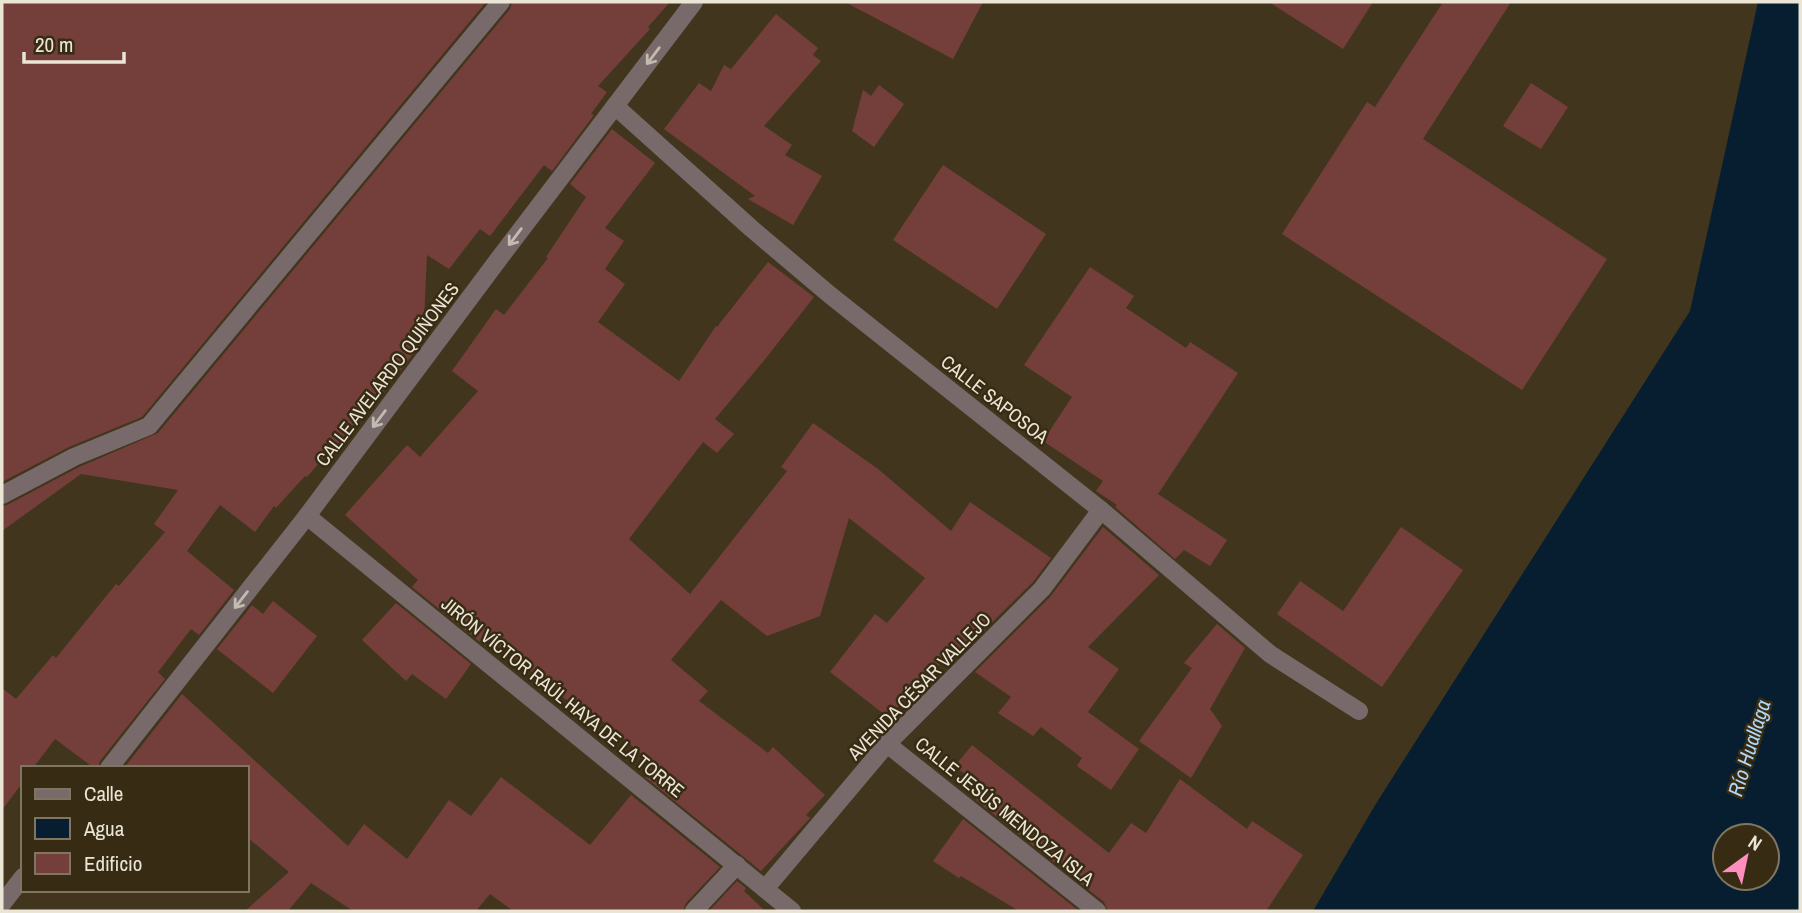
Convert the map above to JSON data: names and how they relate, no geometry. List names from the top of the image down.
{
  "streets": {
    "street": [
      "CALLE AVELARDO QUIÑONES",
      "CALLE SAPOSOA",
      "AVENIDA CÉSAR VALLEJO",
      "JIRÓN VÍCTOR RAÚL HAYA DE LA TORRE",
      "CALLE JESÚS MENDOZA ISLA"
    ]
  },
  "crossings": [
    ["CALLE AVELARDO QUIÑONES", "CALLE SAPOSOA"],
    ["CALLE AVELARDO QUIÑONES", "JIRÓN VÍCTOR RAÚL HAYA DE LA TORRE"],
    ["CALLE SAPOSOA", "AVENIDA CÉSAR VALLEJO"],
    ["AVENIDA CÉSAR VALLEJO", "JIRÓN VÍCTOR RAÚL HAYA DE LA TORRE"],
    ["AVENIDA CÉSAR VALLEJO", "CALLE JESÚS MENDOZA ISLA"]
  ],
  "one_way": ["CALLE AVELARDO QUIÑONES"],
  "water": ["Río Huallaga"],
  "legend": ["Calle", "Agua", "Edificio"],
  "scale_bar": "20 m",
  "north": "top right"
}
